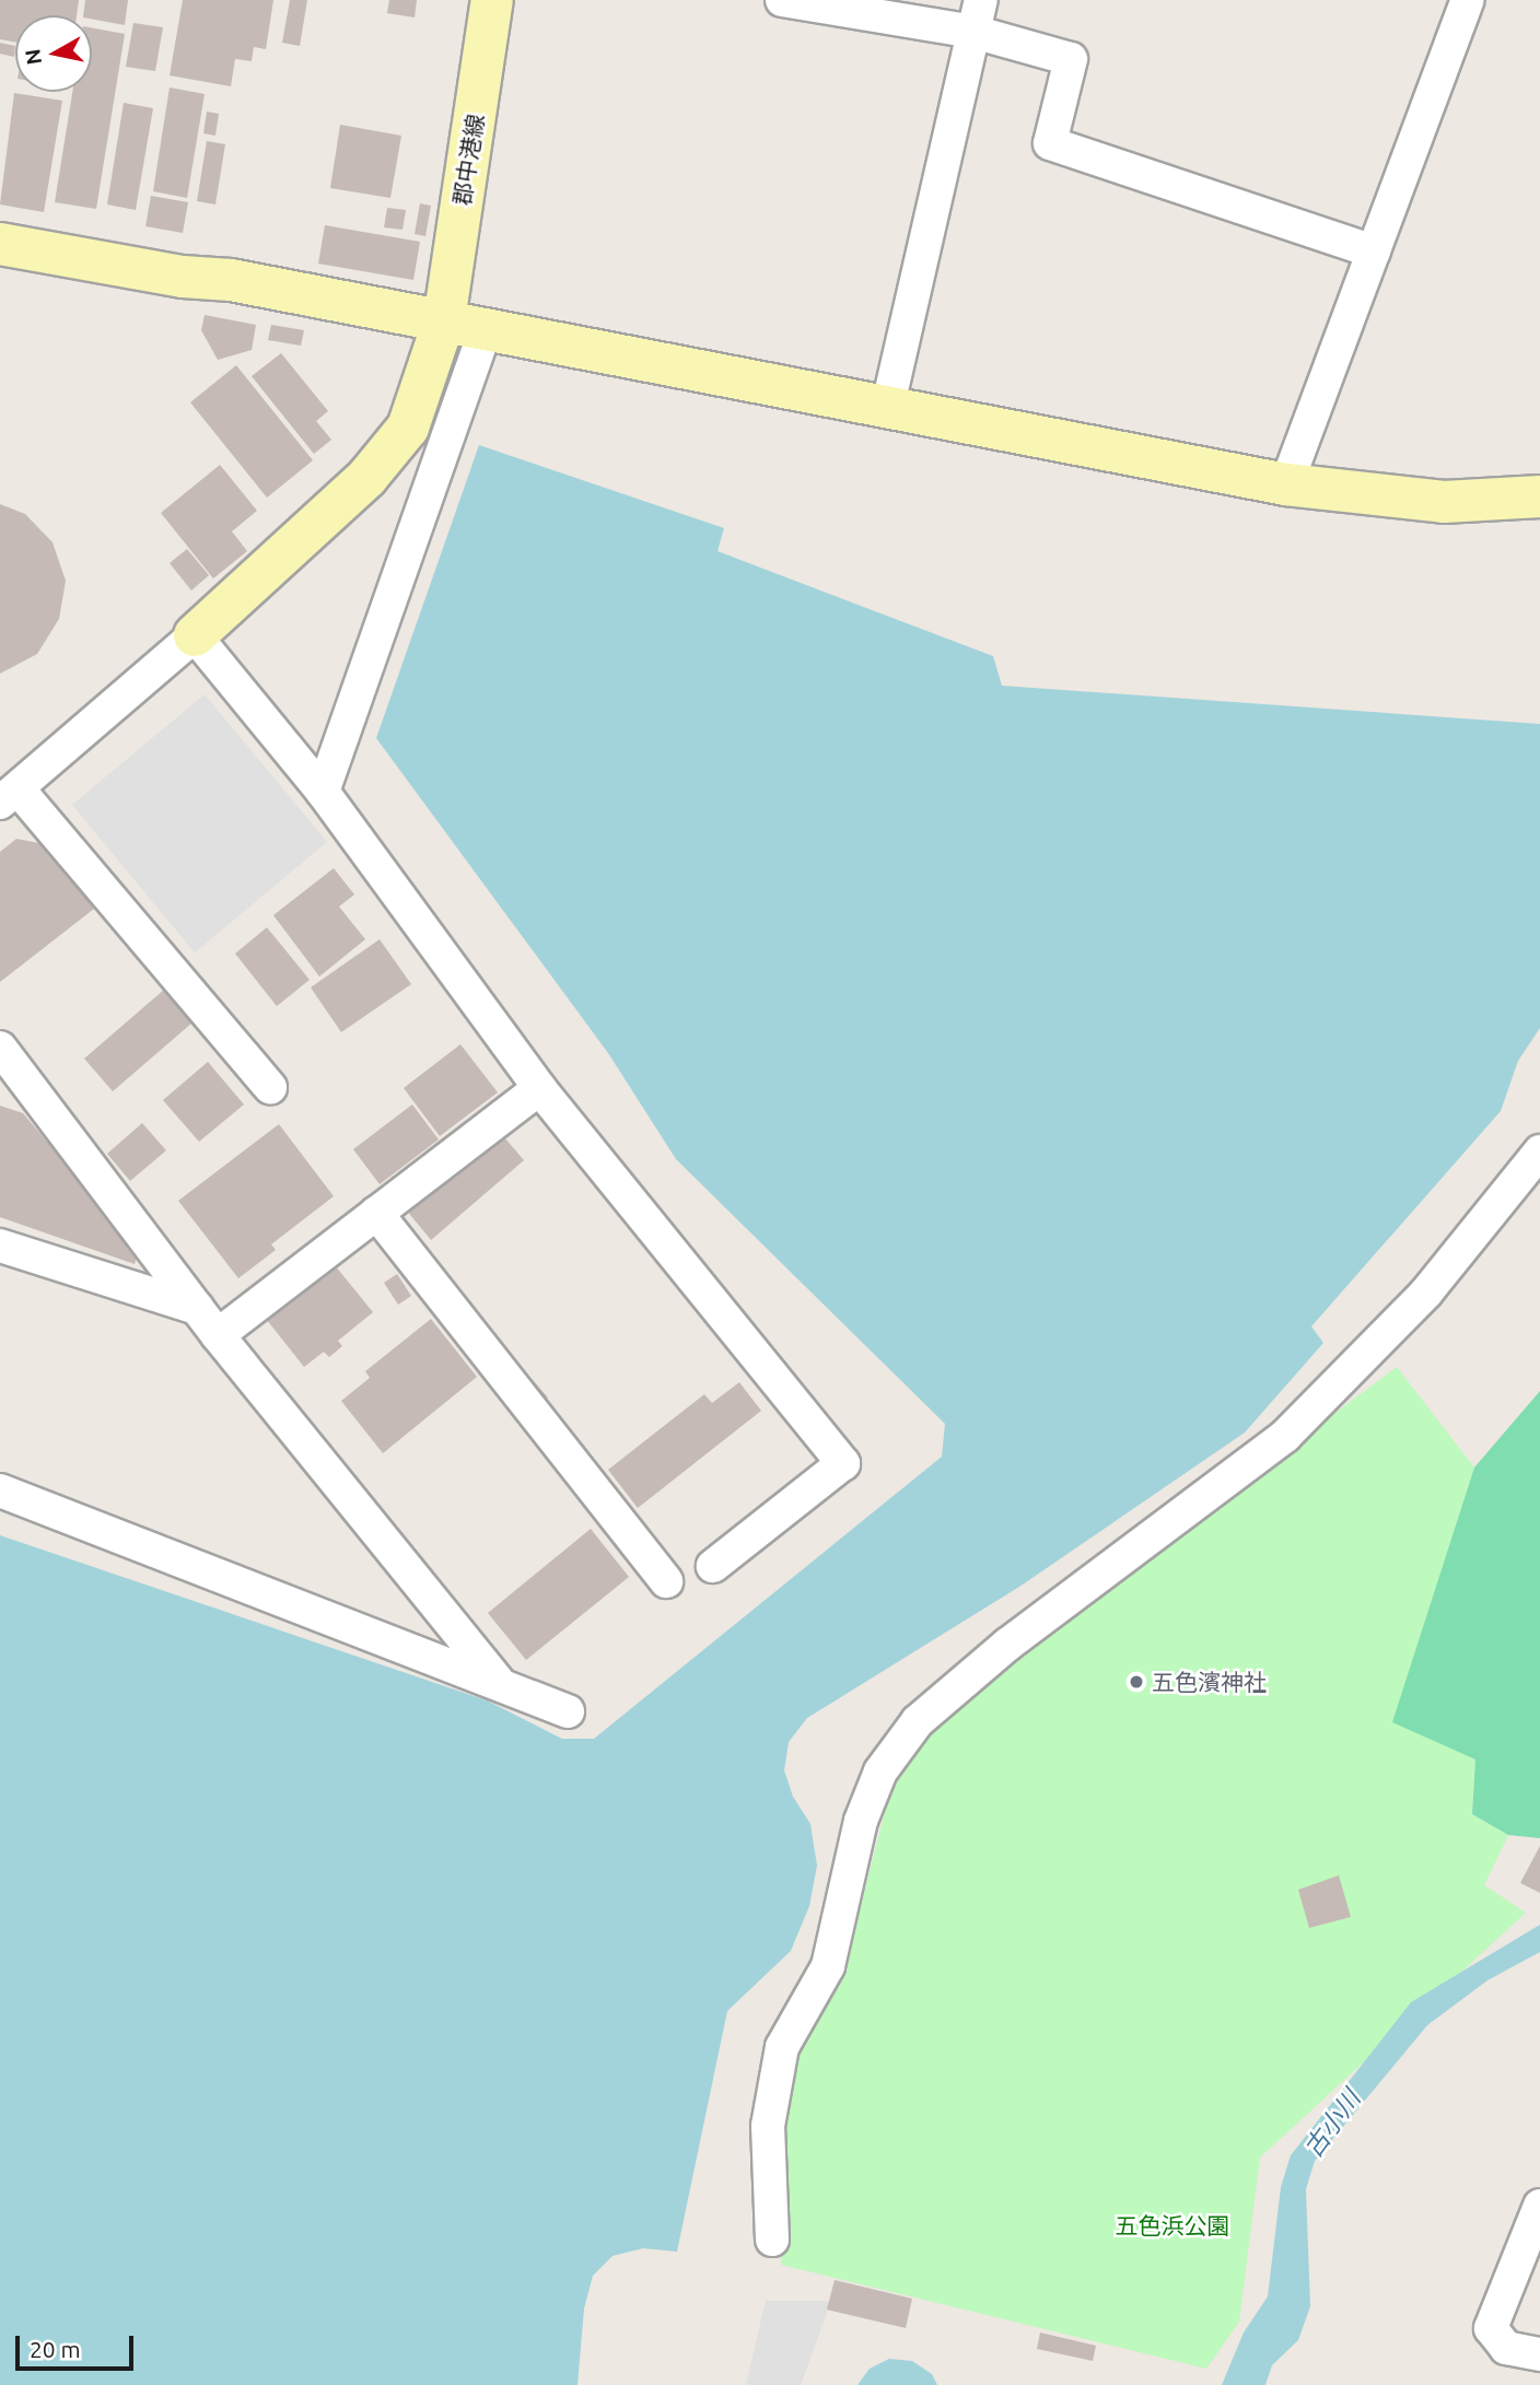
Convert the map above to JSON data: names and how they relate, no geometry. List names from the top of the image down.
{
  "streets": {
    "street": ["郡中港線"]
  },
  "water": ["古小川"],
  "parks": ["五色浜公園"],
  "places": ["五色濱神社"],
  "scale_bar": "20 m",
  "north": "left"
}
